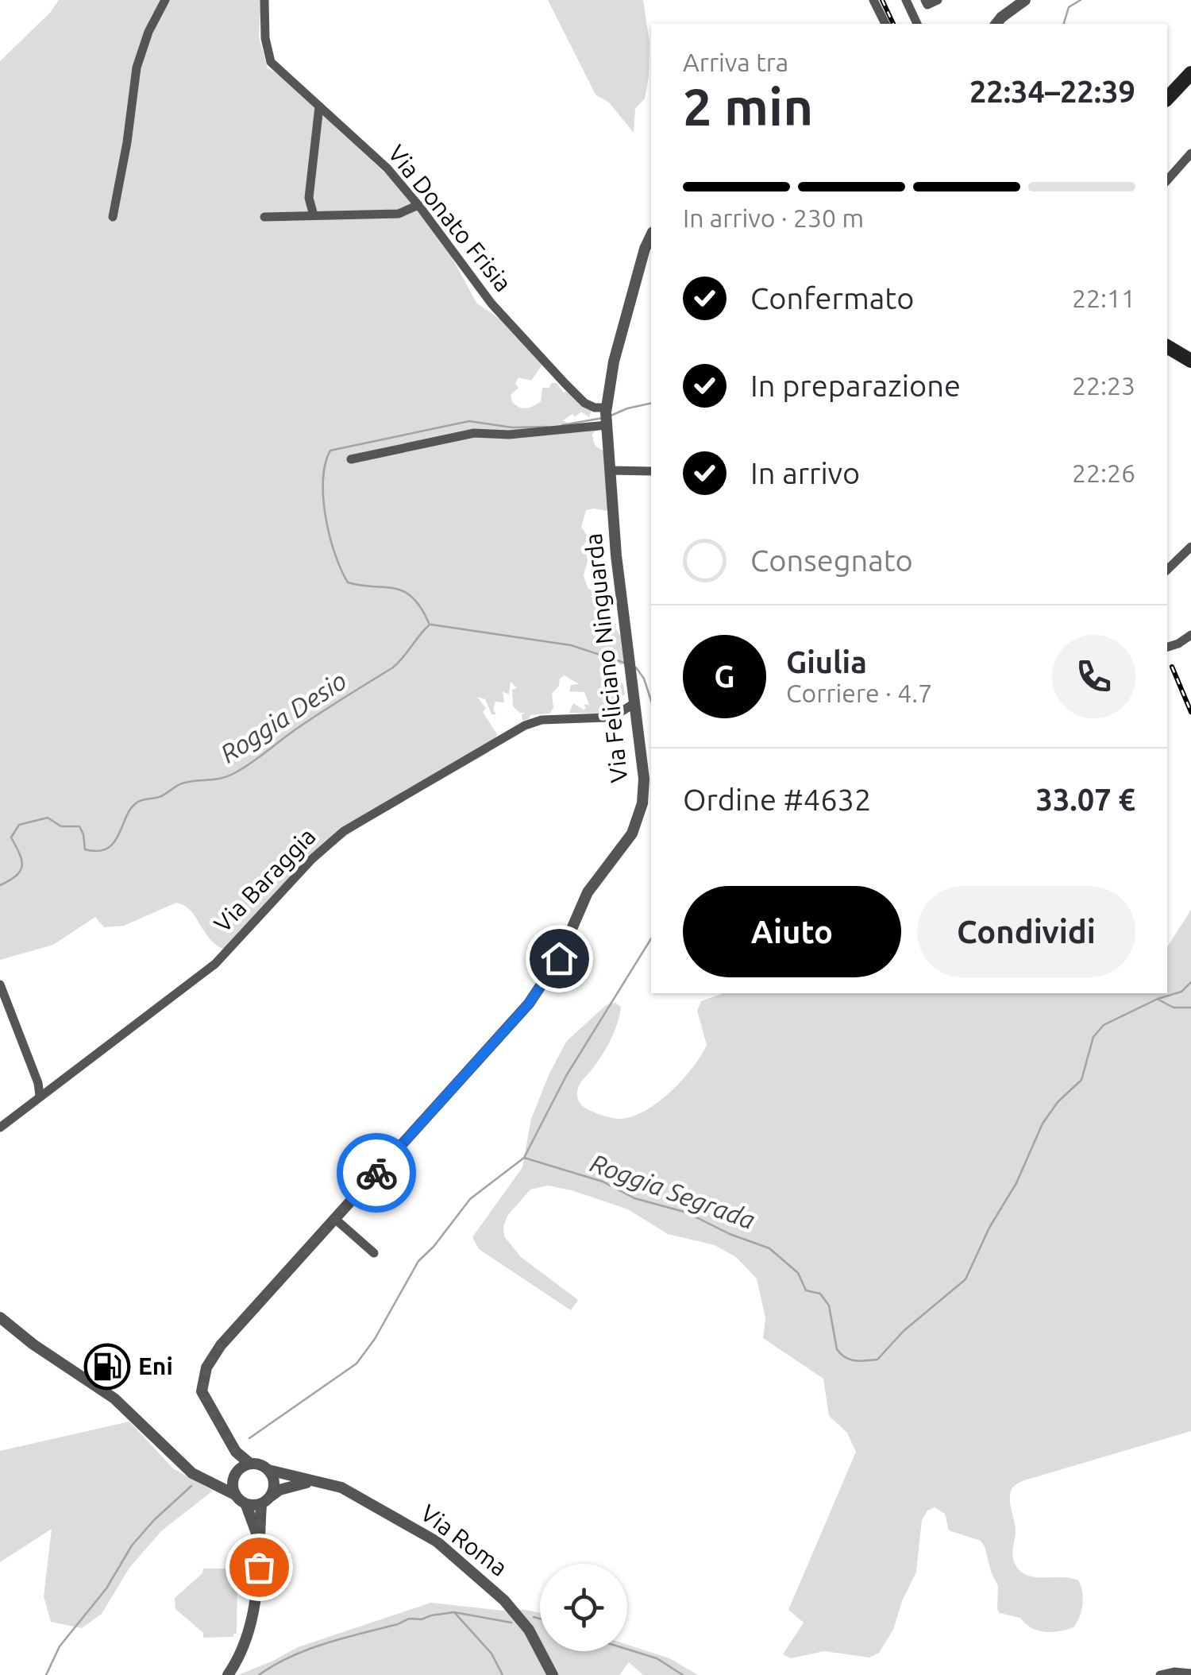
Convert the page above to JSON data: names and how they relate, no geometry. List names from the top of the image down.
{
  "streets": {
    "street": [
      "Via Donato Frisia",
      "Via Feliciano Ninguarda",
      "Via Baraggia",
      "Via Roma"
    ]
  },
  "crossings": [
    ["Via Donato Frisia", "Via Feliciano Ninguarda"],
    ["Via Feliciano Ninguarda", "Via Baraggia"]
  ],
  "water": ["Roggia Desio", "Roggia Segrada"],
  "places": {
    "fuel station": ["Eni"]
  },
  "page": {
    "heading": ["2 min", "Arriva tra", "22:34–22:39"],
    "panel": [
      "Giulia",
      "Corriere · 4.7",
      "Ordine #4632",
      "33.07 €"
    ],
    "bar": "In arrivo · 230 m",
    "list": [
      ["Confermato", "22:11"],
      ["In preparazione", "22:23"],
      ["In arrivo", "22:26"],
      "Consegnato"
    ],
    "round": "G",
    "buttons": ["Aiuto", "Condividi"]
  }
}
